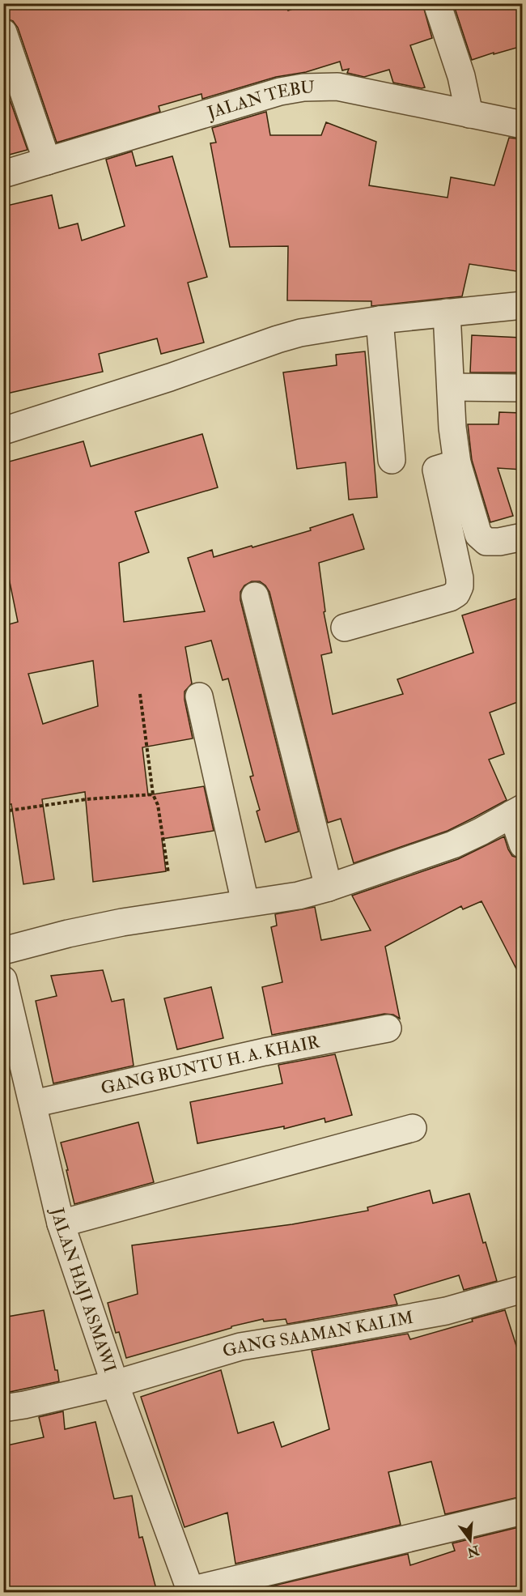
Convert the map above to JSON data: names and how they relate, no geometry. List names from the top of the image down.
{
  "streets": {
    "street": [
      "JALAN TEBU",
      "GANG BUNTU H. A. KHAIR",
      "JALAN HAJI ASMAWI",
      "GANG SAAMAN KALIM"
    ]
  },
  "crossings": [
    ["GANG BUNTU H. A. KHAIR", "JALAN HAJI ASMAWI"],
    ["JALAN HAJI ASMAWI", "GANG SAAMAN KALIM"]
  ],
  "north": "bottom"
}
